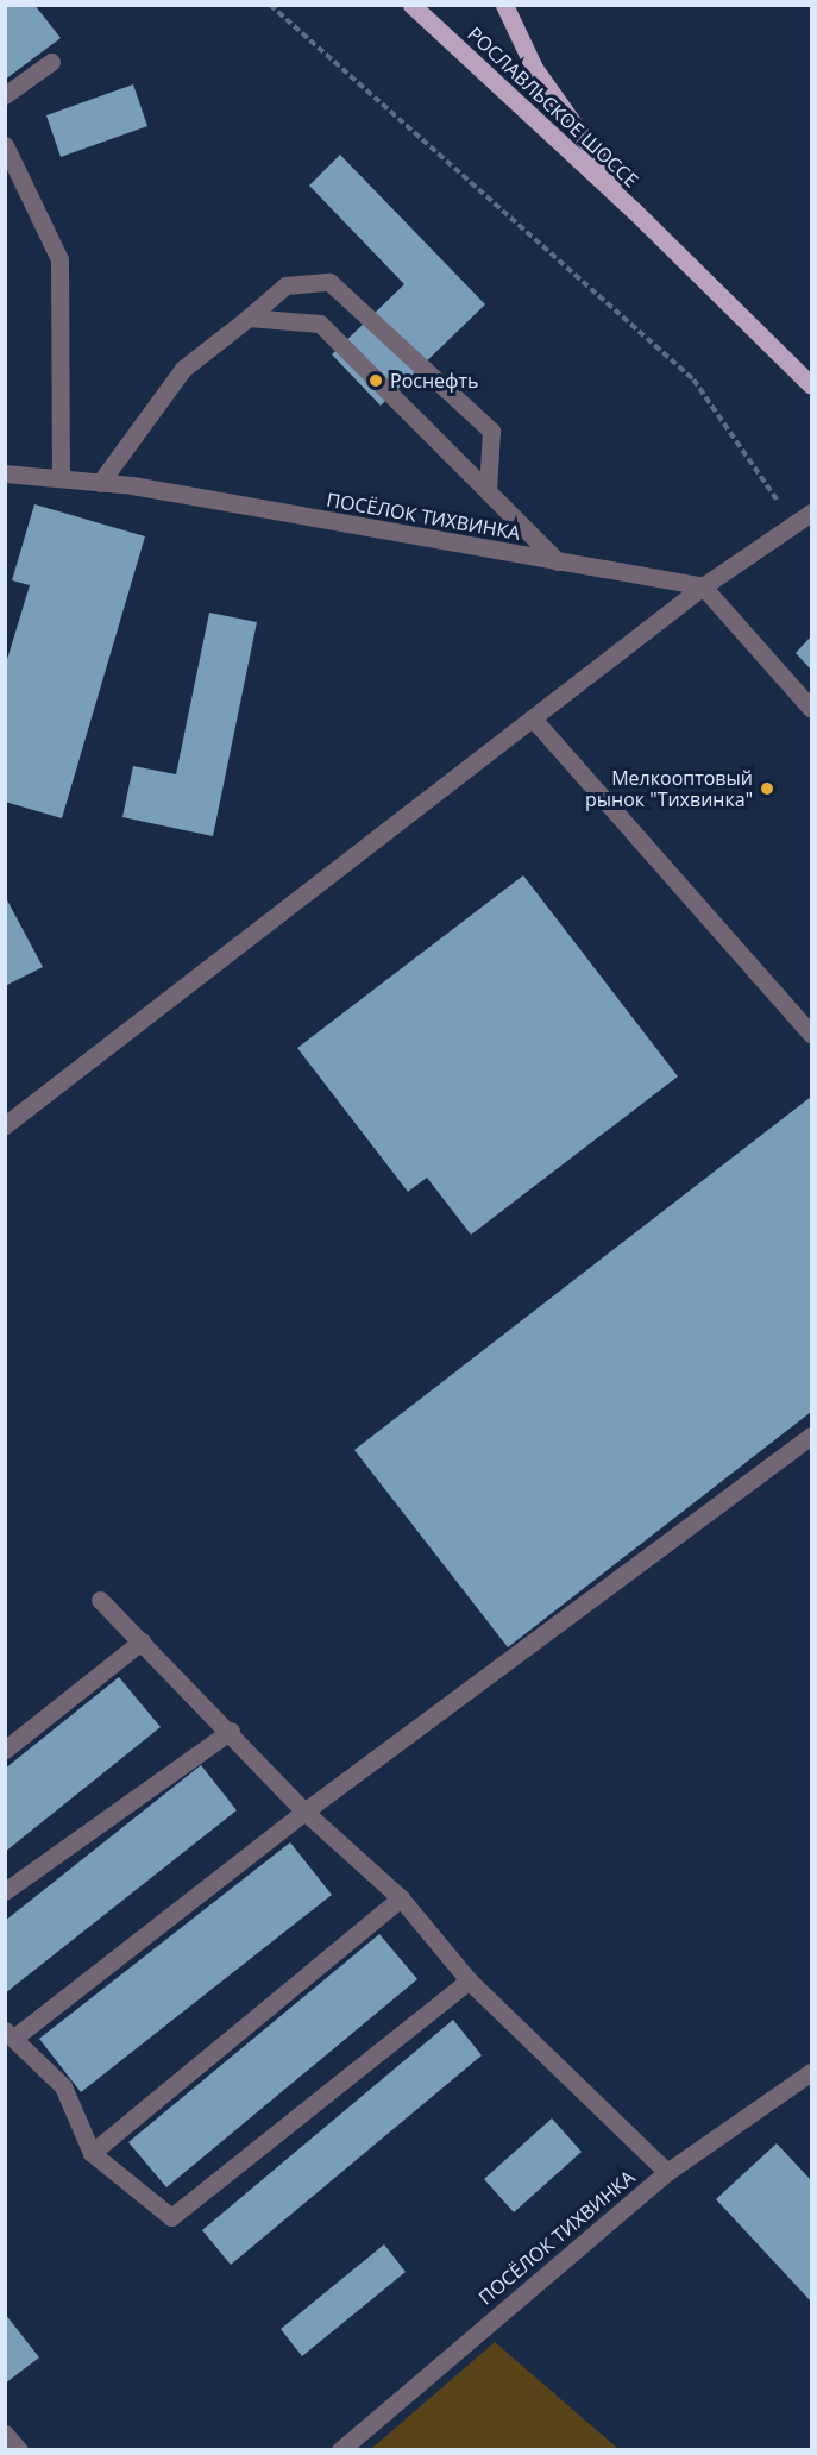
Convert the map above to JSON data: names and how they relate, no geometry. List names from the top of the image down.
{
  "streets": {
    "main road": ["РОСЛАВЛЬСКОЕ ШОССЕ"],
    "street": ["ПОСЁЛОК ТИХВИНКА"]
  },
  "places": ["Роснефть", "Мелкооптовый рынок \"Тихвинка\""]
}
